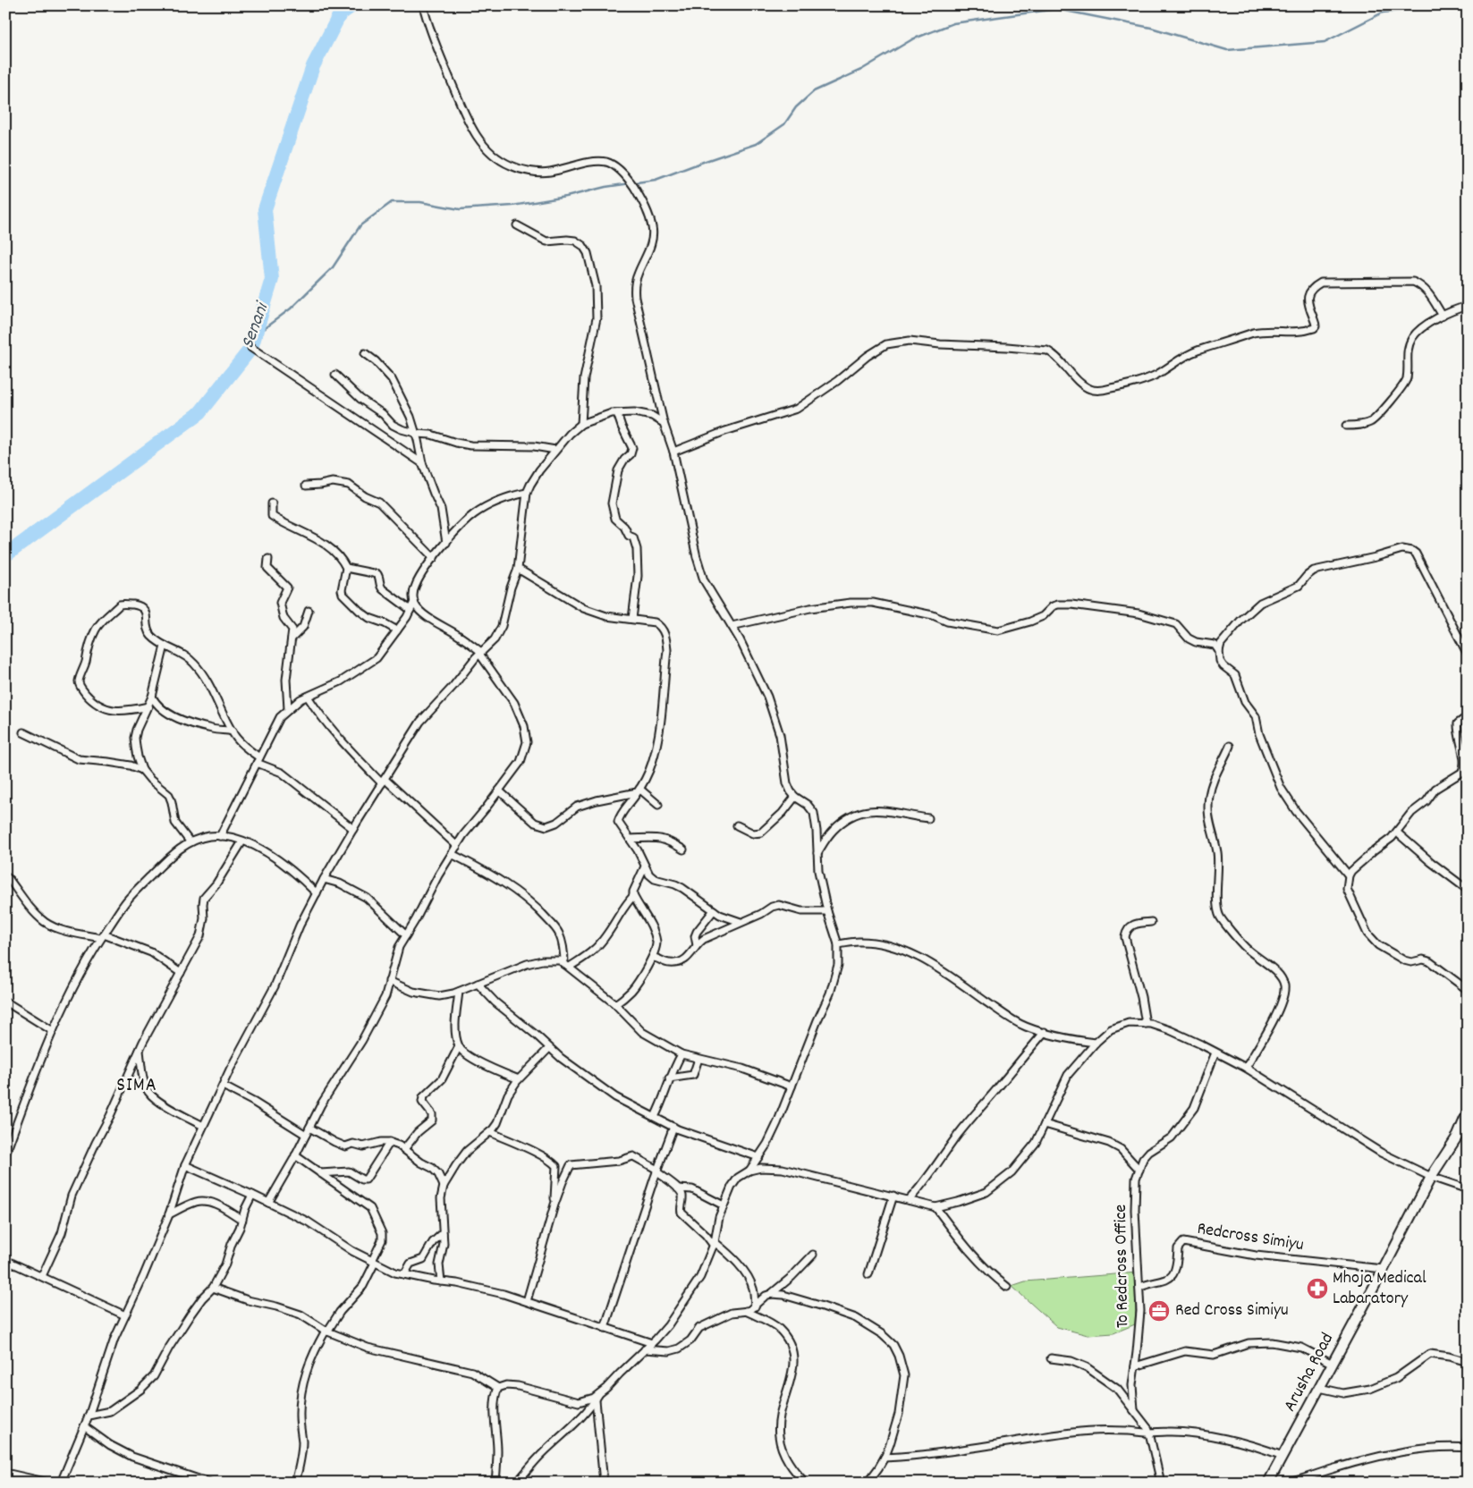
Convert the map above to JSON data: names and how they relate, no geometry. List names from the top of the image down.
{
  "streets": {
    "main road": ["Arusha Road"],
    "street": ["Redcross Simiyu", "To Redcross Office"]
  },
  "crossings": [
    ["Redcross Simiyu", "To Redcross Office"],
    ["Redcross Simiyu", "Arusha Road"]
  ],
  "districts": ["SIMA"],
  "water": ["Senani"],
  "places": {
    "pharmacy": ["Mhoja Medical Labaratory"],
    "office": ["Red Cross Simiyu"]
  }
}
